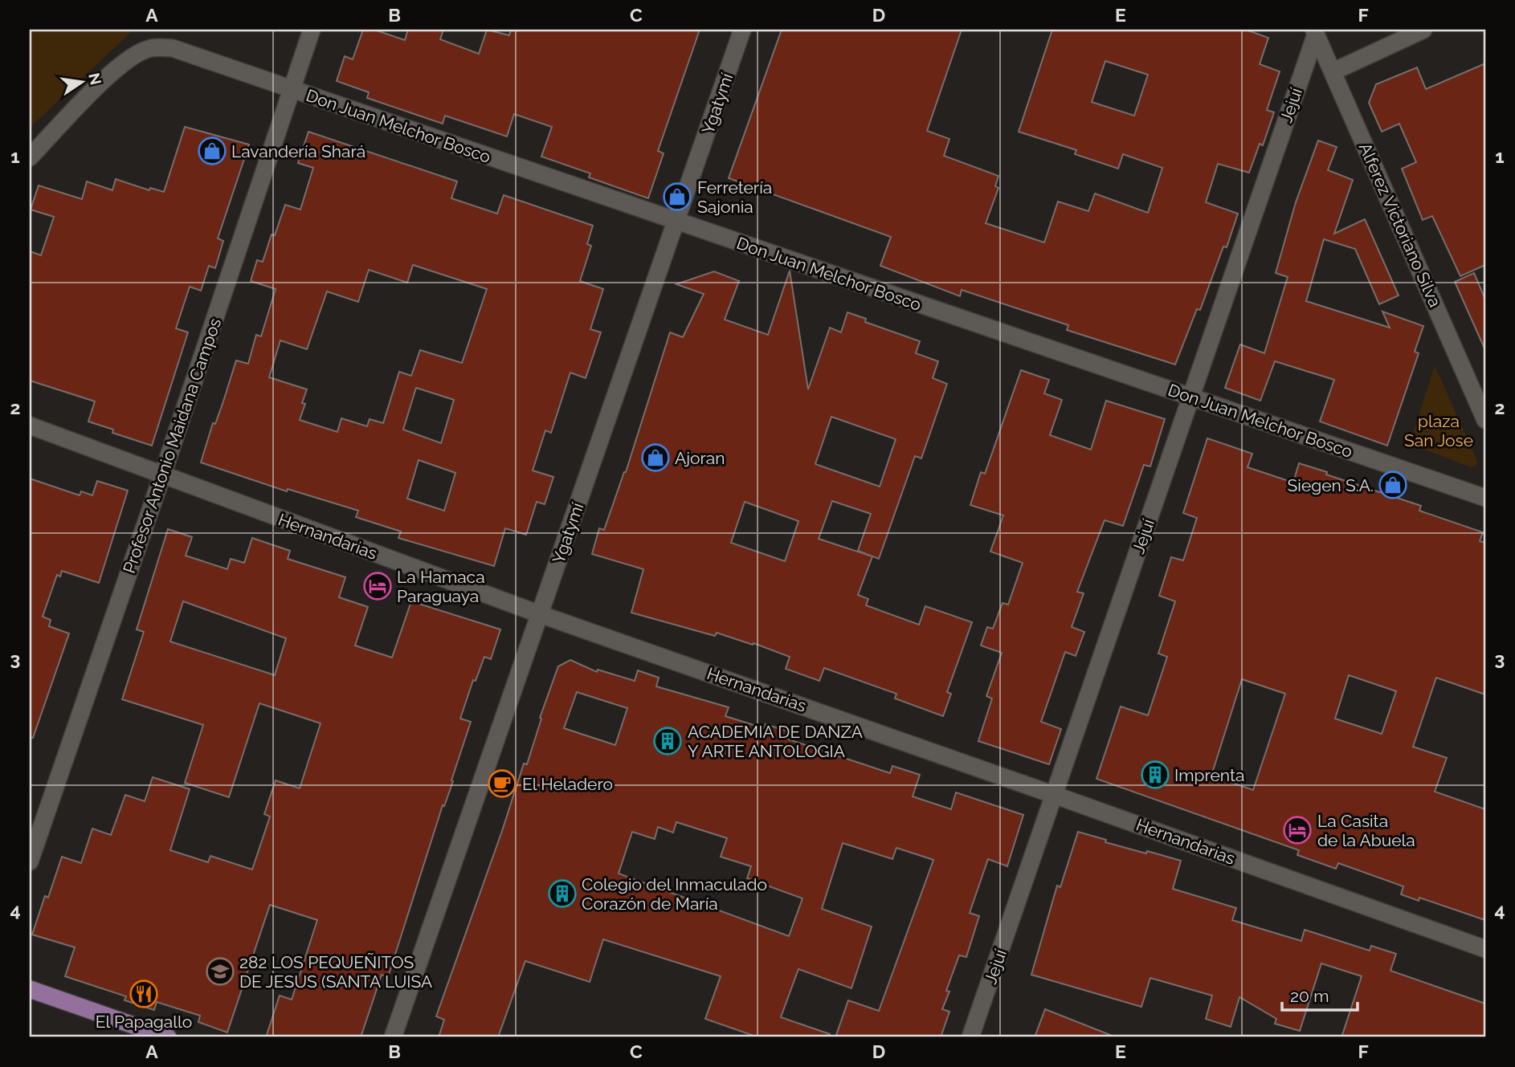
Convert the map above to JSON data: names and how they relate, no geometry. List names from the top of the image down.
{
  "streets": {
    "street": [
      "Ygatymí",
      "Jejuí",
      "Don Juan Melchor Bosco",
      "Alferez Victoriano Silva",
      "Profesor Antonio Maidana Campos",
      "Hernandarias"
    ]
  },
  "crossings": [
    ["Ygatymí", "Don Juan Melchor Bosco"],
    ["Ygatymí", "Hernandarias"],
    ["Jejuí", "Don Juan Melchor Bosco"],
    ["Jejuí", "Alferez Victoriano Silva"],
    ["Jejuí", "Hernandarias"],
    ["Don Juan Melchor Bosco", "Profesor Antonio Maidana Campos"],
    ["Profesor Antonio Maidana Campos", "Hernandarias"]
  ],
  "parks": ["plaza San Jose"],
  "places": {
    "shop": [
      "Lavandería Shará",
      "Ferretería Sajonia",
      "Ajoran",
      "Siegen S.A."
    ],
    "hotel": ["La Hamaca Paraguaya", "La Casita de la Abuela"],
    "building": ["ACADEMIA DE DANZA Y ARTE ANTOLOGIA", "Imprenta", "Colegio del Inmaculado Corazón de María"],
    "cafe": ["El Heladero"],
    "school or university": ["282 LOS PEQUEÑITOS DE JESUS (SANTA LUISA"],
    "restaurant": ["El Papagallo"]
  },
  "scale_bar": "20 m",
  "north": "right",
  "grid": {
    "columns": [
      "A",
      "B",
      "C",
      "D",
      "E",
      "F"
    ],
    "rows": [
      "1",
      "2",
      "3",
      "4"
    ]
  }
}
